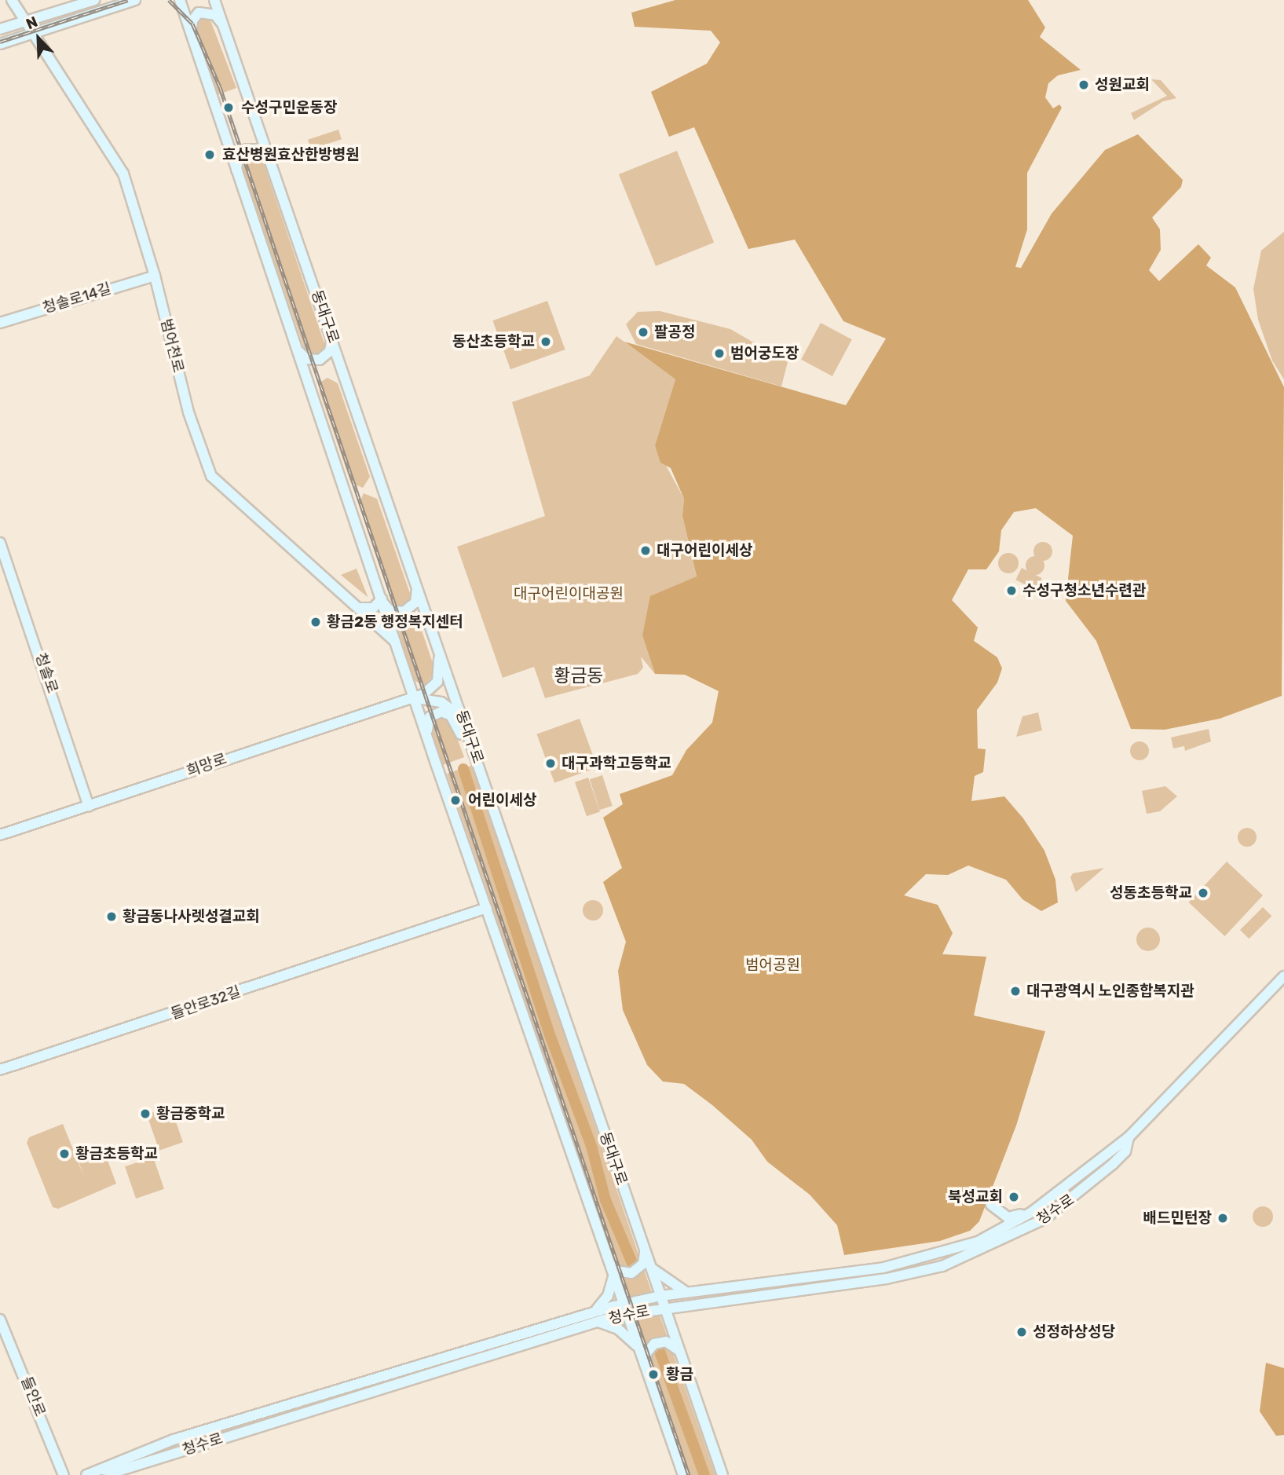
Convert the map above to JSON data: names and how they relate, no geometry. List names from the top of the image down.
{
  "streets": {
    "main road": [
      "청솔로14길",
      "동대구로",
      "범어천로",
      "청솔로",
      "희망로",
      "들안로32길",
      "청수로",
      "들안로"
    ]
  },
  "crossings": [
    ["청솔로14길", "범어천로"],
    ["동대구로", "희망로"],
    ["동대구로", "청수로"],
    ["청솔로", "희망로"]
  ],
  "districts": ["황금동"],
  "parks": ["대구어린이대공원", "범어공원"],
  "places": [
    "성원교회",
    "수성구민운동장",
    "효산병원효산한방병원",
    "팔공정",
    "동산초등학교",
    "범어궁도장",
    "대구어린이세상",
    "수성구청소년수련관",
    "황금2동 행정복지센터",
    "대구과학고등학교",
    "어린이세상",
    "성동초등학교",
    "황금동나사렛성결교회",
    "대구광역시 노인종합복지관",
    "황금중학교",
    "황금초등학교",
    "북성교회",
    "배드민턴장",
    "성정하상성당",
    "황금"
  ],
  "north": "top left"
}
